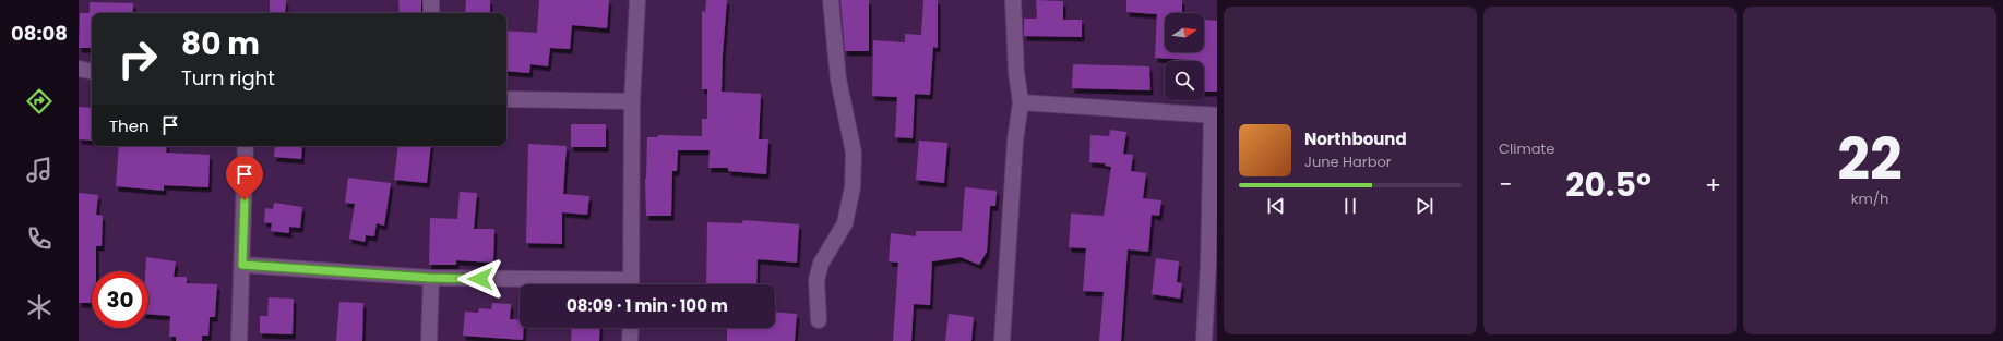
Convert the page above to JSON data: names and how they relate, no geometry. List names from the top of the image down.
{
  "north": "right",
  "page": {
    "tabs": "08:08",
    "tile": [
      "Climate",
      ["22", "km/h"]
    ],
    "turn": ["80 m", "Turn right"],
    "then": "Then",
    "song": ["Northbound", "June Harbor"],
    "heat": ["−", "20.5°", "+"],
    "limit": "30",
    "trip": "08:09 · 1 min · 100 m"
  }
}
